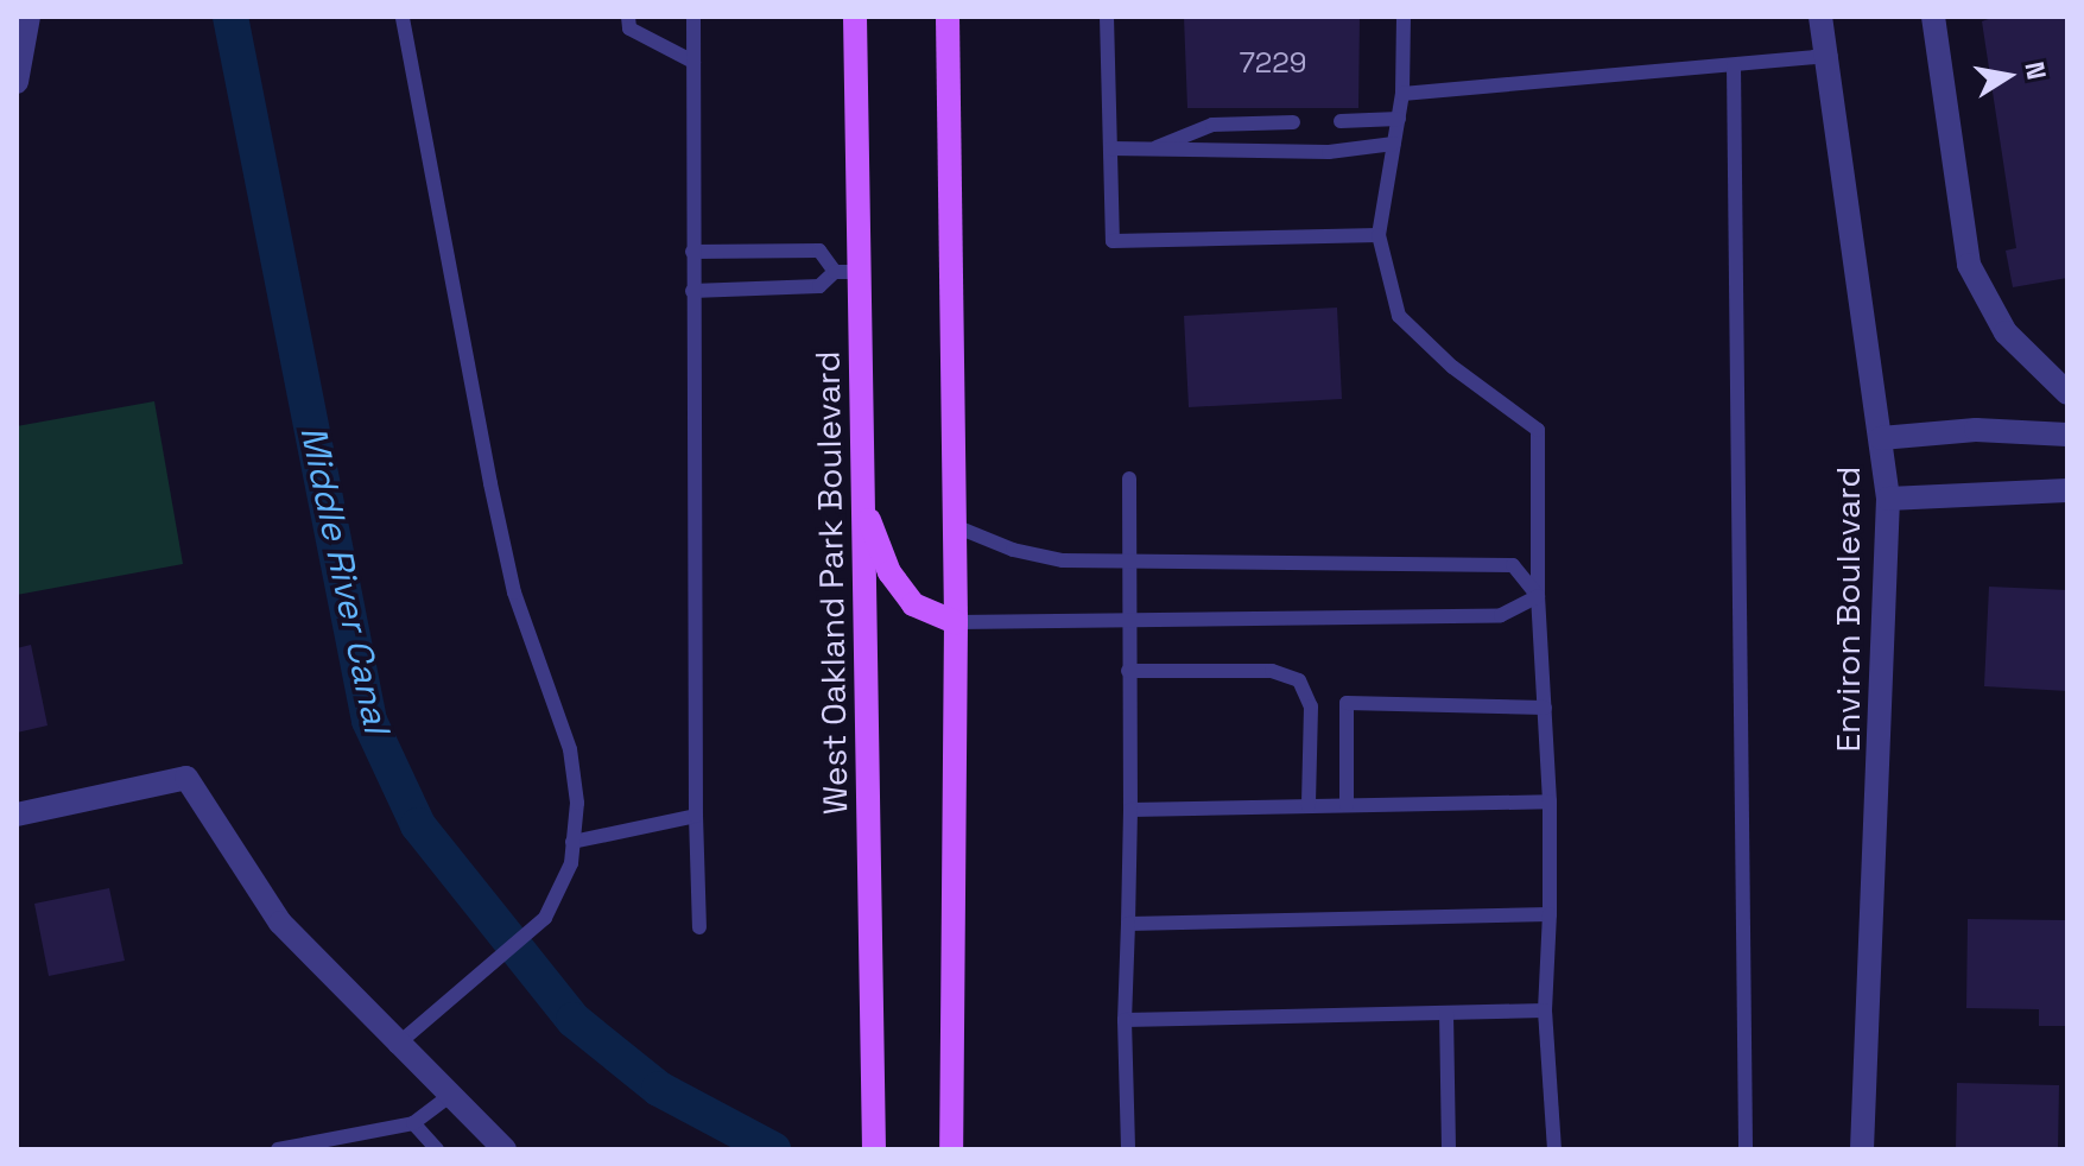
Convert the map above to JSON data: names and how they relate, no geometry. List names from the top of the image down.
{
  "streets": {
    "main road": ["West Oakland Park Boulevard"],
    "street": ["Environ Boulevard"]
  },
  "water": ["Middle River Canal"],
  "house_numbers": ["7229"],
  "north": "right"
}
